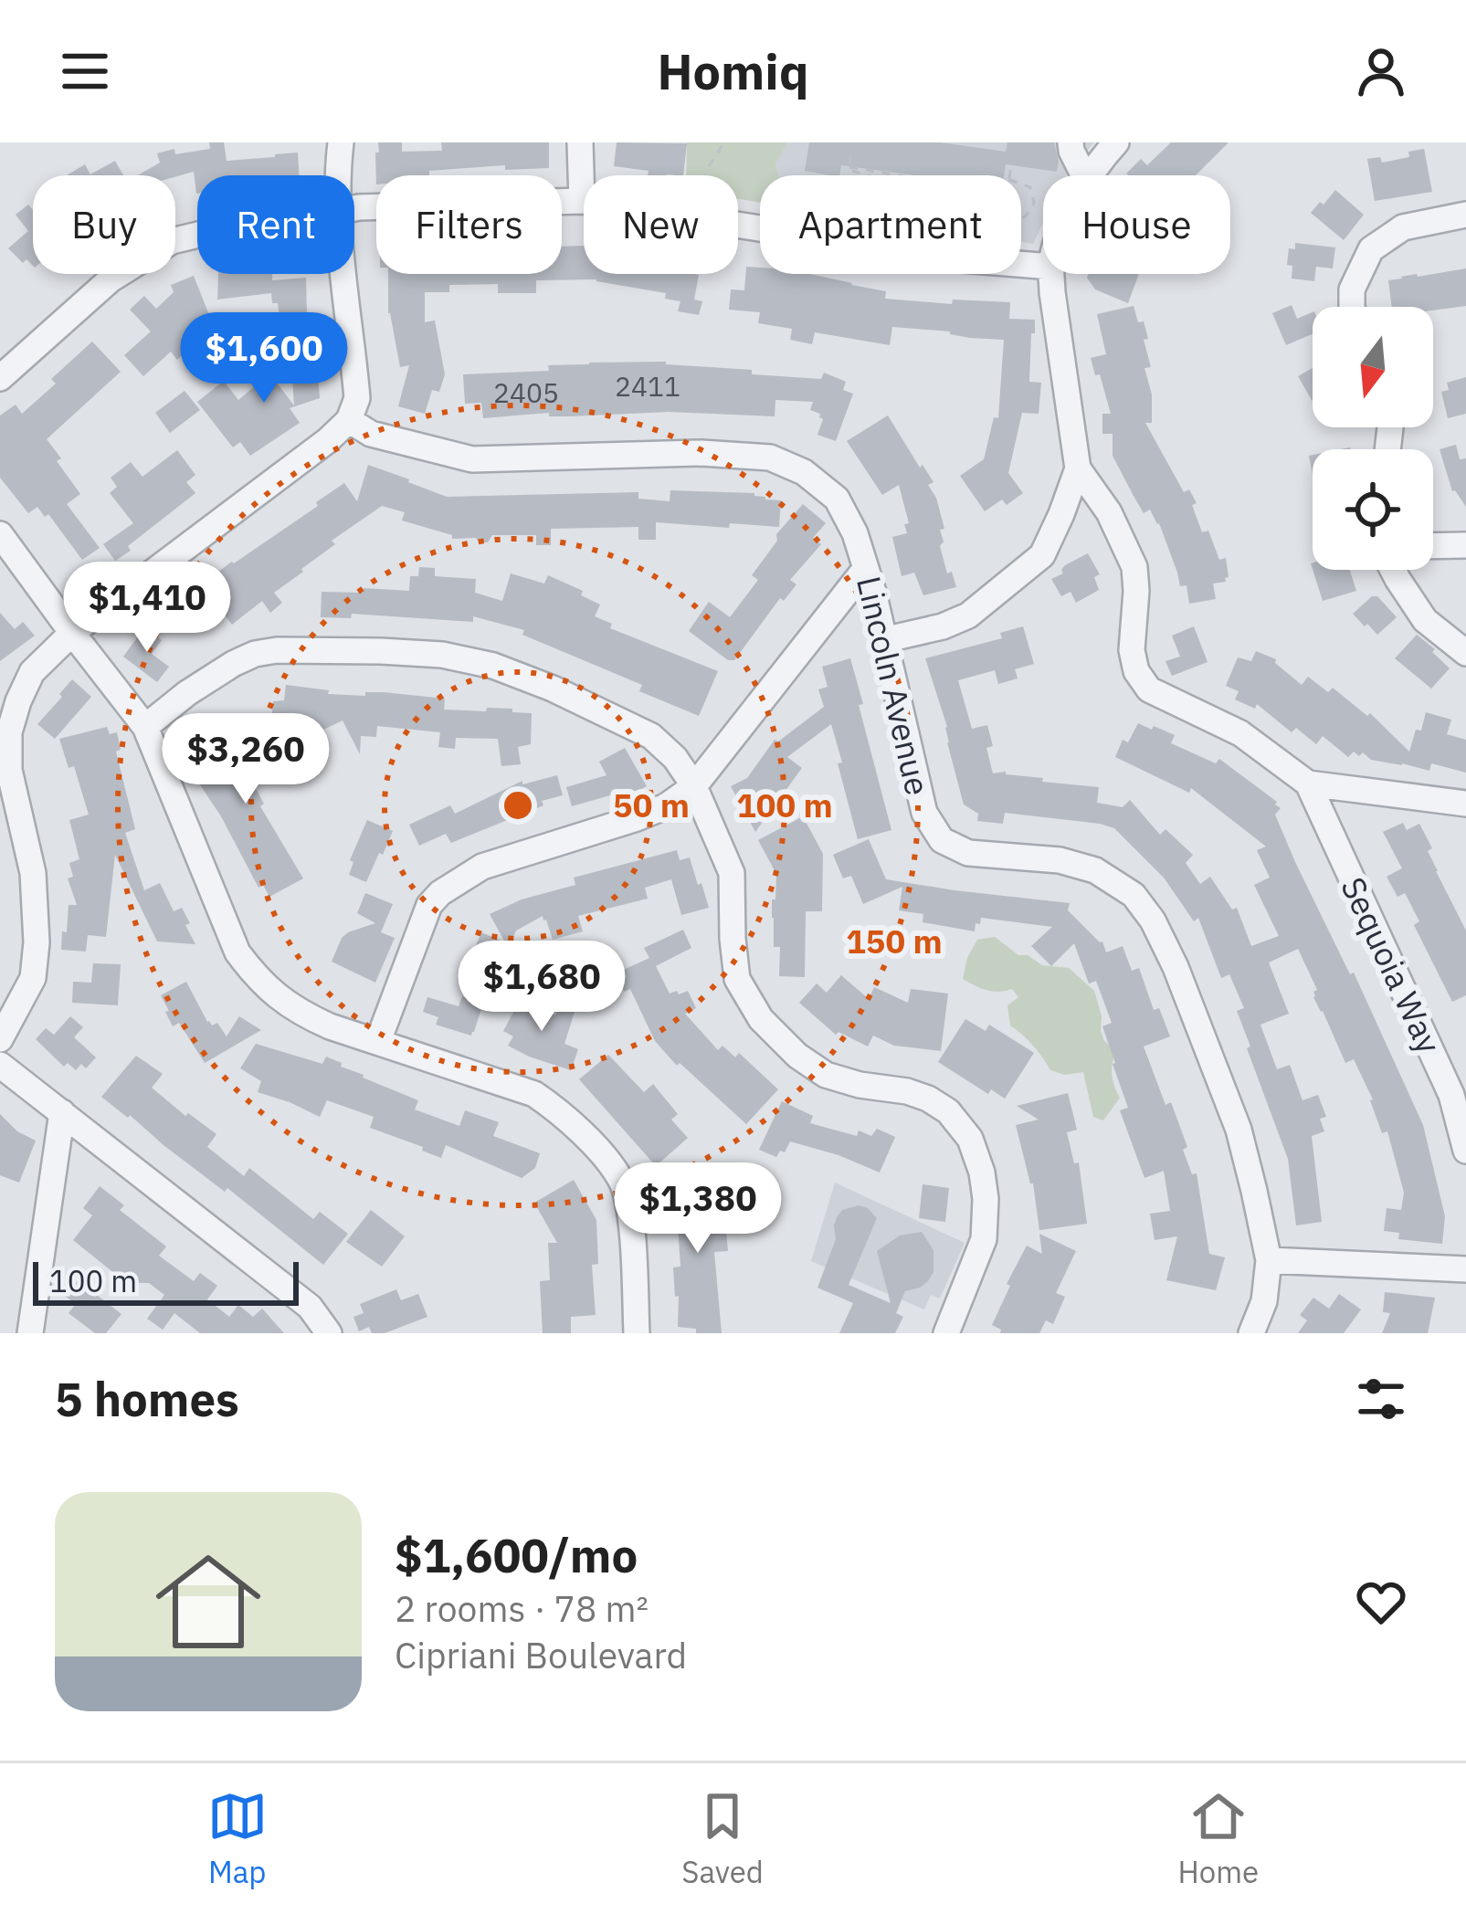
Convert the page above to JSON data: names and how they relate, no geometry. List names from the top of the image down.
{
  "streets": {
    "street": ["Lincoln Avenue", "Sequoia Way"]
  },
  "house_numbers": ["2411", "2405"],
  "scale_bar": "100 m",
  "north": "bottom",
  "page": {
    "header": "Homiq",
    "chip": [
      "Buy",
      "Rent",
      "Filters",
      "New",
      "Apartment",
      "House"
    ],
    "price": [
      "$1,600",
      "$1,410",
      "$3,260",
      "$1,680",
      "$1,380"
    ],
    "scale": "100 m",
    "heading": "5 homes",
    "list": [
      {
        "name": "$1,600/mo",
        "note": "2 rooms · 78 m² · Cipriani Boulevard"
      }
    ],
    "tabs": ["Map", "Saved", "Home"]
  },
  "rings": ["50 m", "100 m", "150 m"]
}
